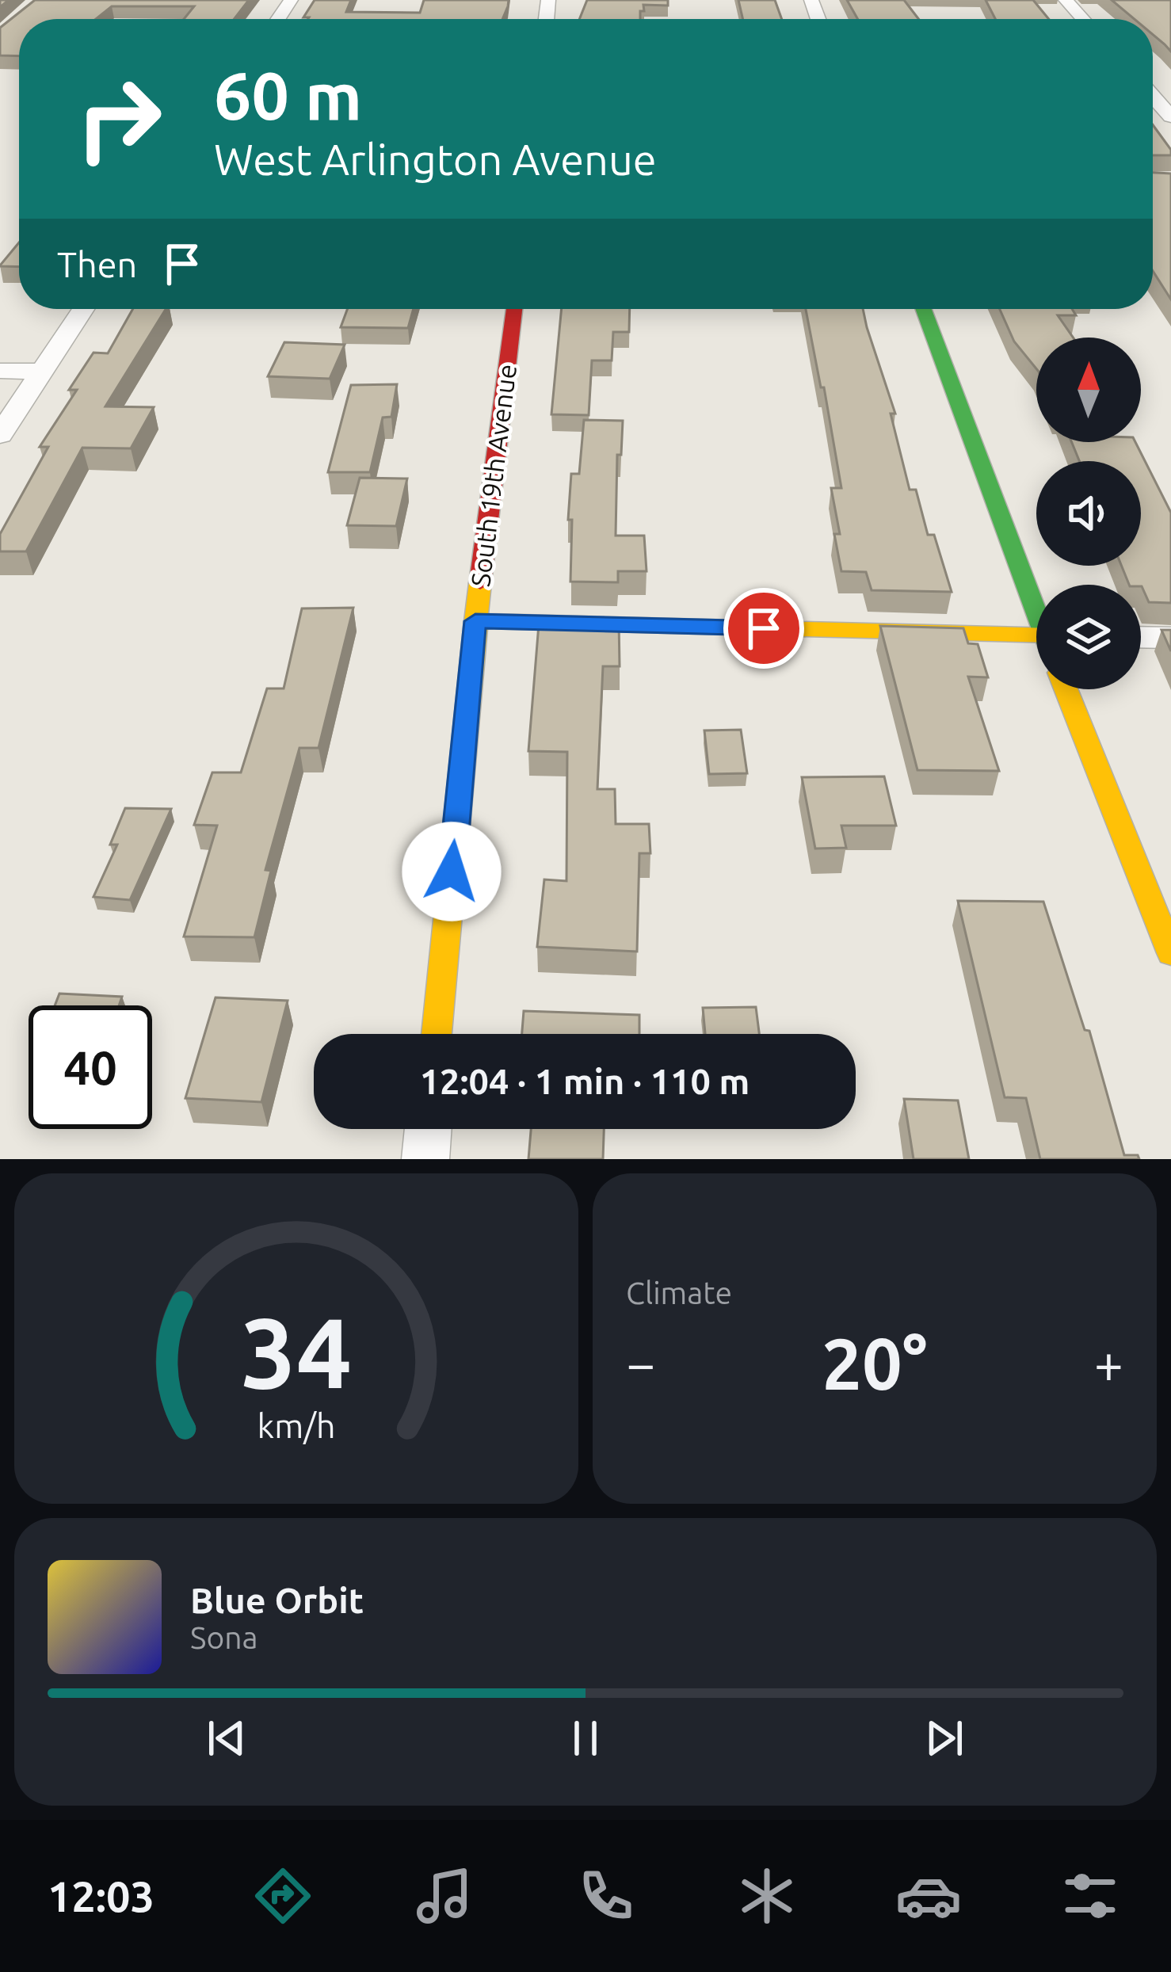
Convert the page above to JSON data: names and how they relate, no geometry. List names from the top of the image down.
{
  "streets": {
    "street": ["South 19th Avenue"]
  },
  "north": "top",
  "page": {
    "turn": ["60 m", "West Arlington Avenue"],
    "then": "Then",
    "limit": "40",
    "trip": "12:04 · 1 min · 110 m",
    "tile": "Climate",
    "heat": ["−", "20°", "+"],
    "song": ["Blue Orbit", "Sona"],
    "tabs": "12:03",
    "gauge": ["34", "km/h"]
  }
}
